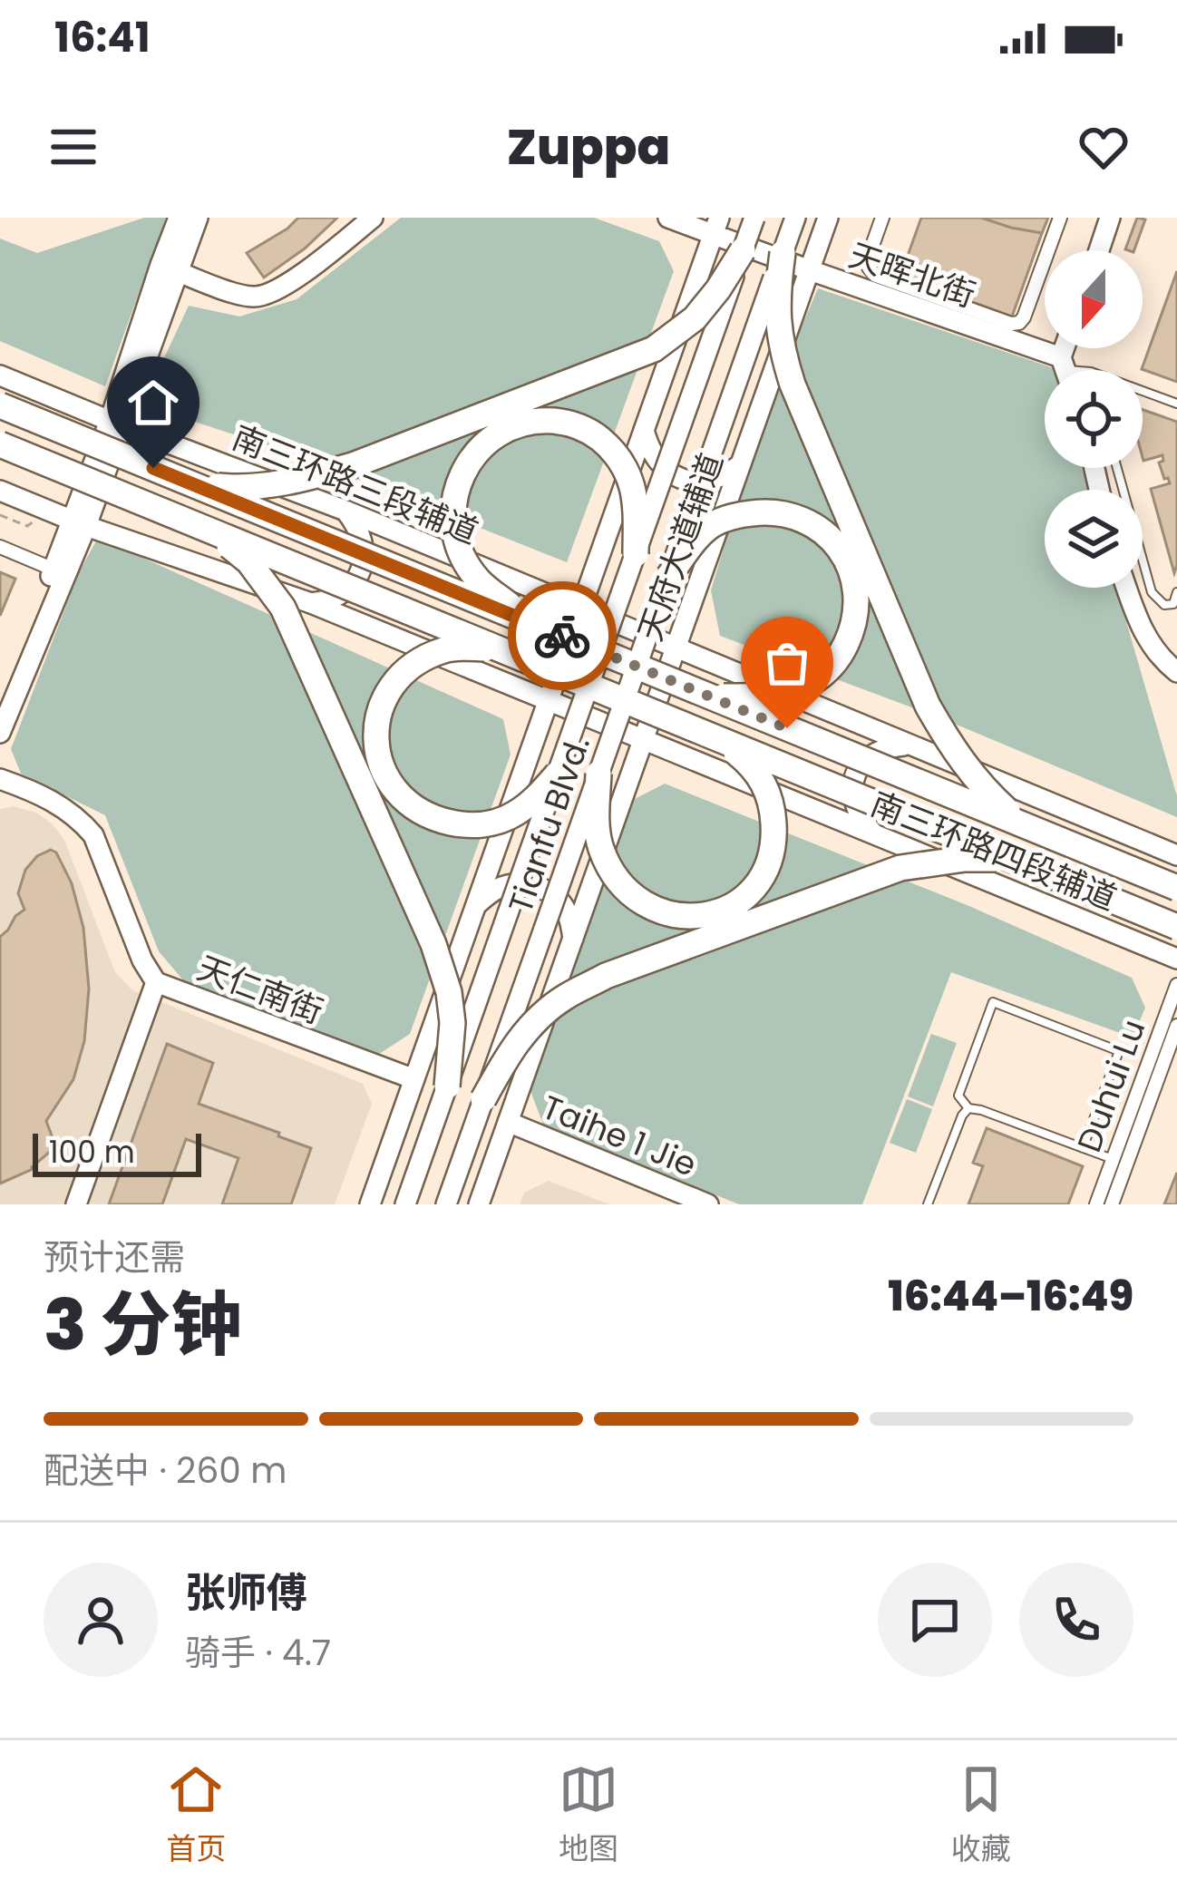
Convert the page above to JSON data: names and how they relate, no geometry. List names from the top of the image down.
{
  "streets": {
    "street": [
      "天晖北街",
      "南三环路三段辅道",
      "天府大道辅道",
      "Tianfu Blvd.",
      "南三环路四段辅道",
      "天仁南街",
      "Duhui Lu",
      "Taihe 1 Jie"
    ]
  },
  "crossings": [
    ["天晖北街", "天府大道辅道"],
    ["南三环路三段辅道", "天府大道辅道"],
    ["天府大道辅道", "南三环路四段辅道"],
    ["天府大道辅道", "Taihe 1 Jie"]
  ],
  "scale_bar": "100 m",
  "north": "bottom",
  "page": {
    "status": "16:41",
    "header": "Zuppa",
    "scale": "100 m",
    "heading": ["3 分钟", "预计还需", "16:44–16:49"],
    "panel": ["张师傅", "骑手 · 4.7"],
    "bar": "配送中 · 260 m",
    "tabs": ["首页", "地图", "收藏"]
  }
}
